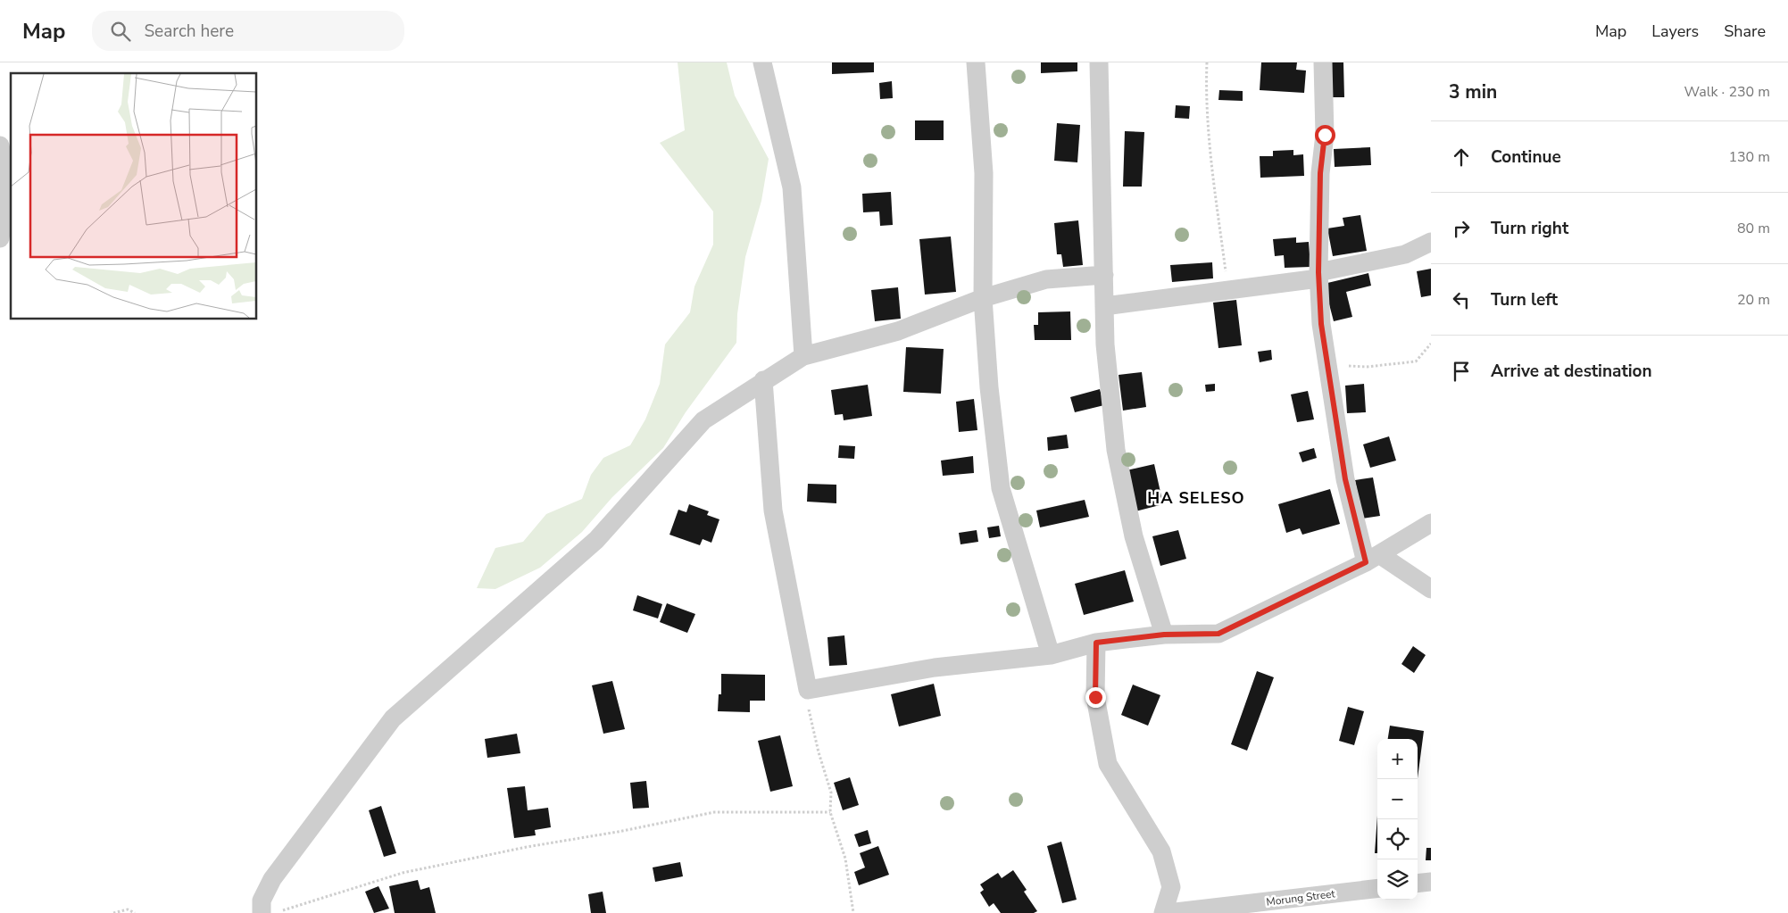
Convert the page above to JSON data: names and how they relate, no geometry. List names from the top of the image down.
{
  "streets": {
    "street": ["Morung Street"]
  },
  "districts": ["HA SELESO"],
  "page": {
    "header": "Map",
    "search": "Search here",
    "nav": ["Map", "Layers", "Share"],
    "heading": ["3 min", "Walk · 230 m"],
    "list": [
      ["Continue", "130 m"],
      ["Turn right", "80 m"],
      ["Turn left", "20 m"],
      "Arrive at destination"
    ],
    "map_buttons": ["+", "−"]
  }
}
